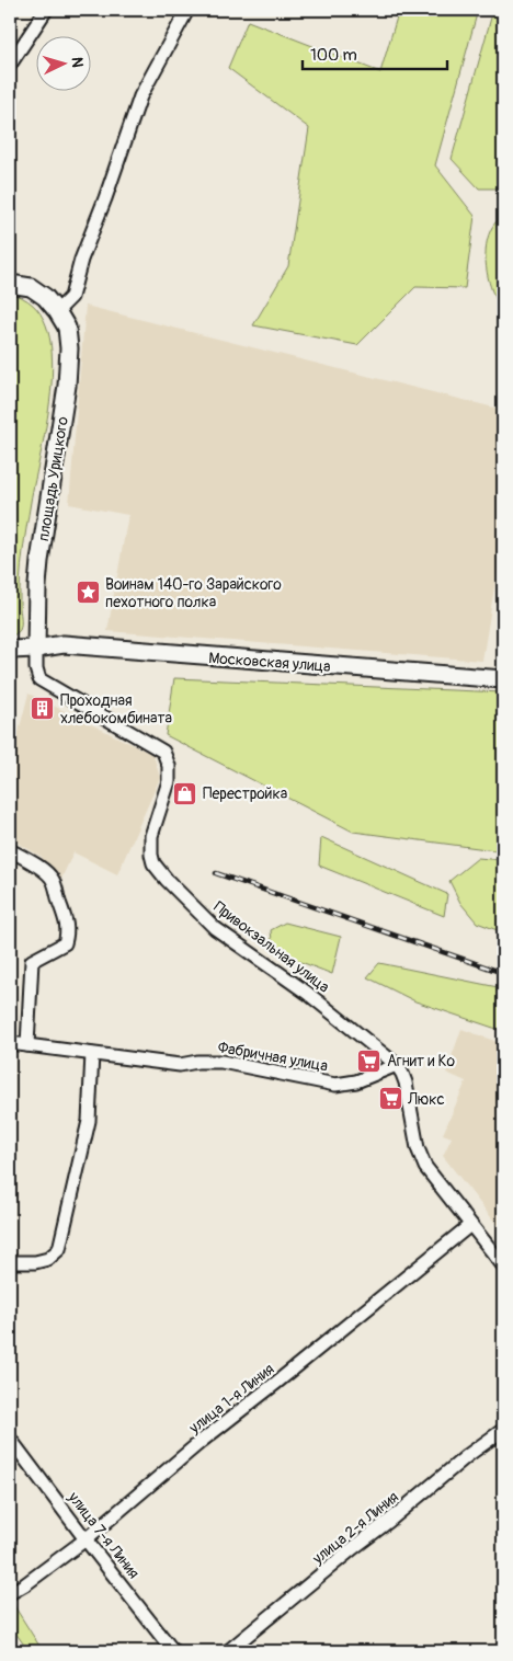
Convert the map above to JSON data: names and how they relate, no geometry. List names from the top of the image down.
{
  "streets": {
    "main road": ["площадь Урицкого", "Московская улица"],
    "street": [
      "Привокзальная улица",
      "Фабричная улица",
      "улица 1-я Линия",
      "улица 2-я Линия",
      "улица 7-я Линия"
    ]
  },
  "crossings": [
    ["площадь Урицкого", "Московская улица"],
    ["площадь Урицкого", "Привокзальная улица"],
    ["Московская улица", "Привокзальная улица"],
    ["Привокзальная улица", "Фабричная улица"],
    ["Привокзальная улица", "улица 1-я Линия"],
    ["улица 1-я Линия", "улица 7-я Линия"]
  ],
  "places": {
    "place": ["Воинам 140-го Зарайского пехотного полка"],
    "building": ["Проходная хлебокомбината"],
    "shop": ["Перестройка"],
    "supermarket": ["Агнит и Ко", "Люкс"]
  },
  "scale_bar": "100 m",
  "north": "right"
}
